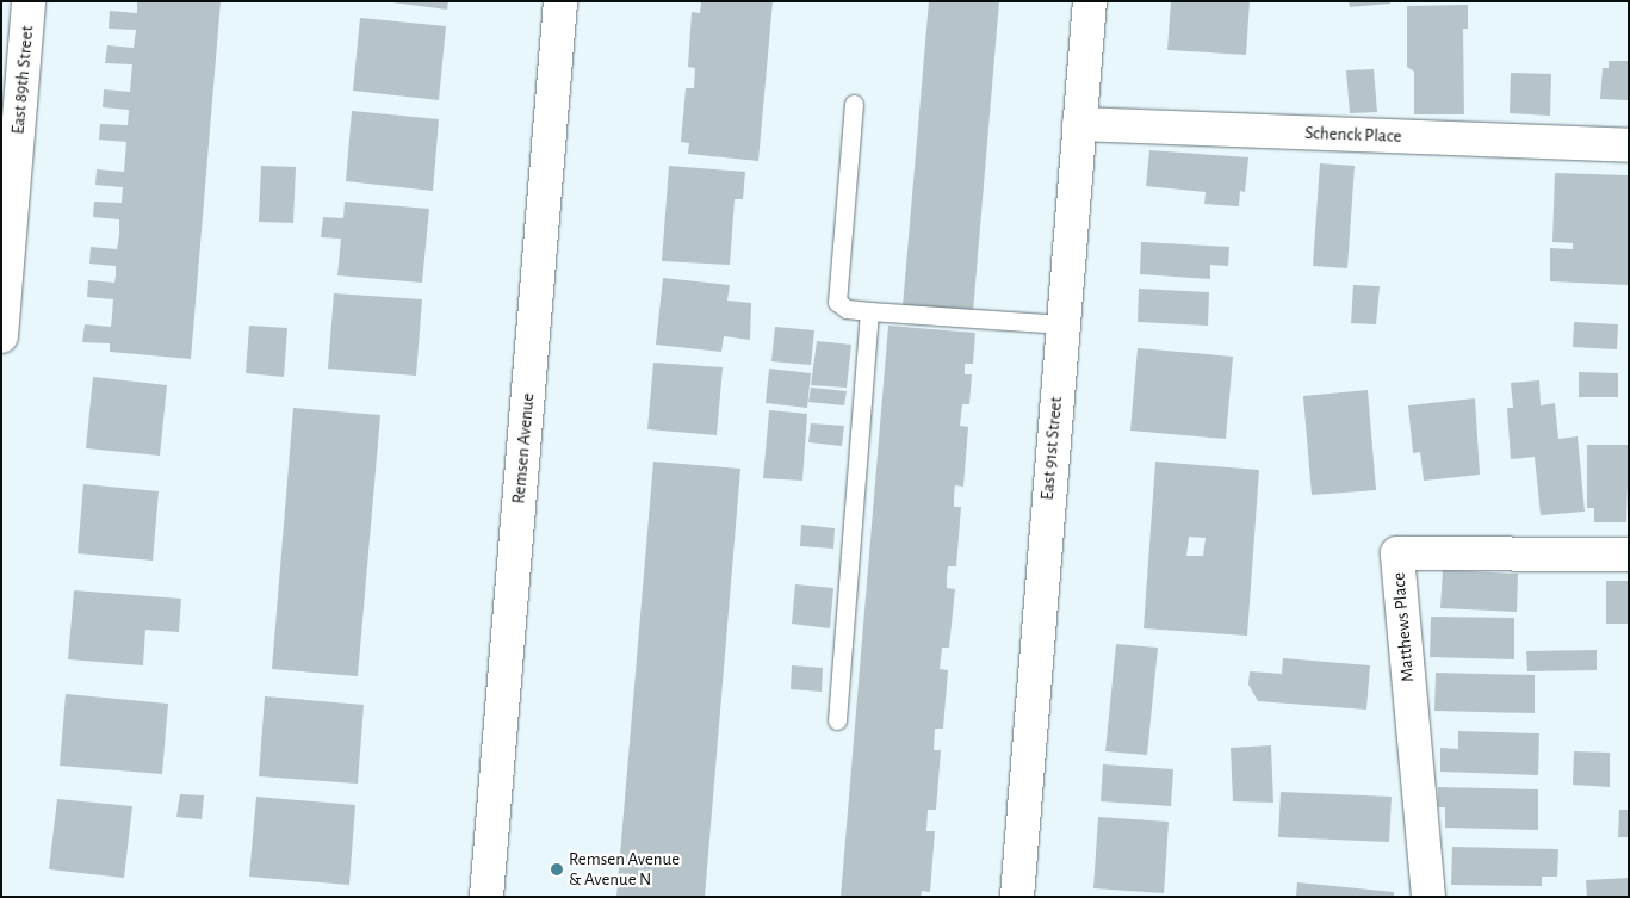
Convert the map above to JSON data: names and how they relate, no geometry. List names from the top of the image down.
{
  "streets": {
    "street": [
      "East 89th Street",
      "Schenck Place",
      "Remsen Avenue",
      "East 91st Street",
      "Matthews Place"
    ]
  },
  "crossings": [
    ["Schenck Place", "East 91st Street"]
  ],
  "places": ["Remsen Avenue & Avenue N"]
}
